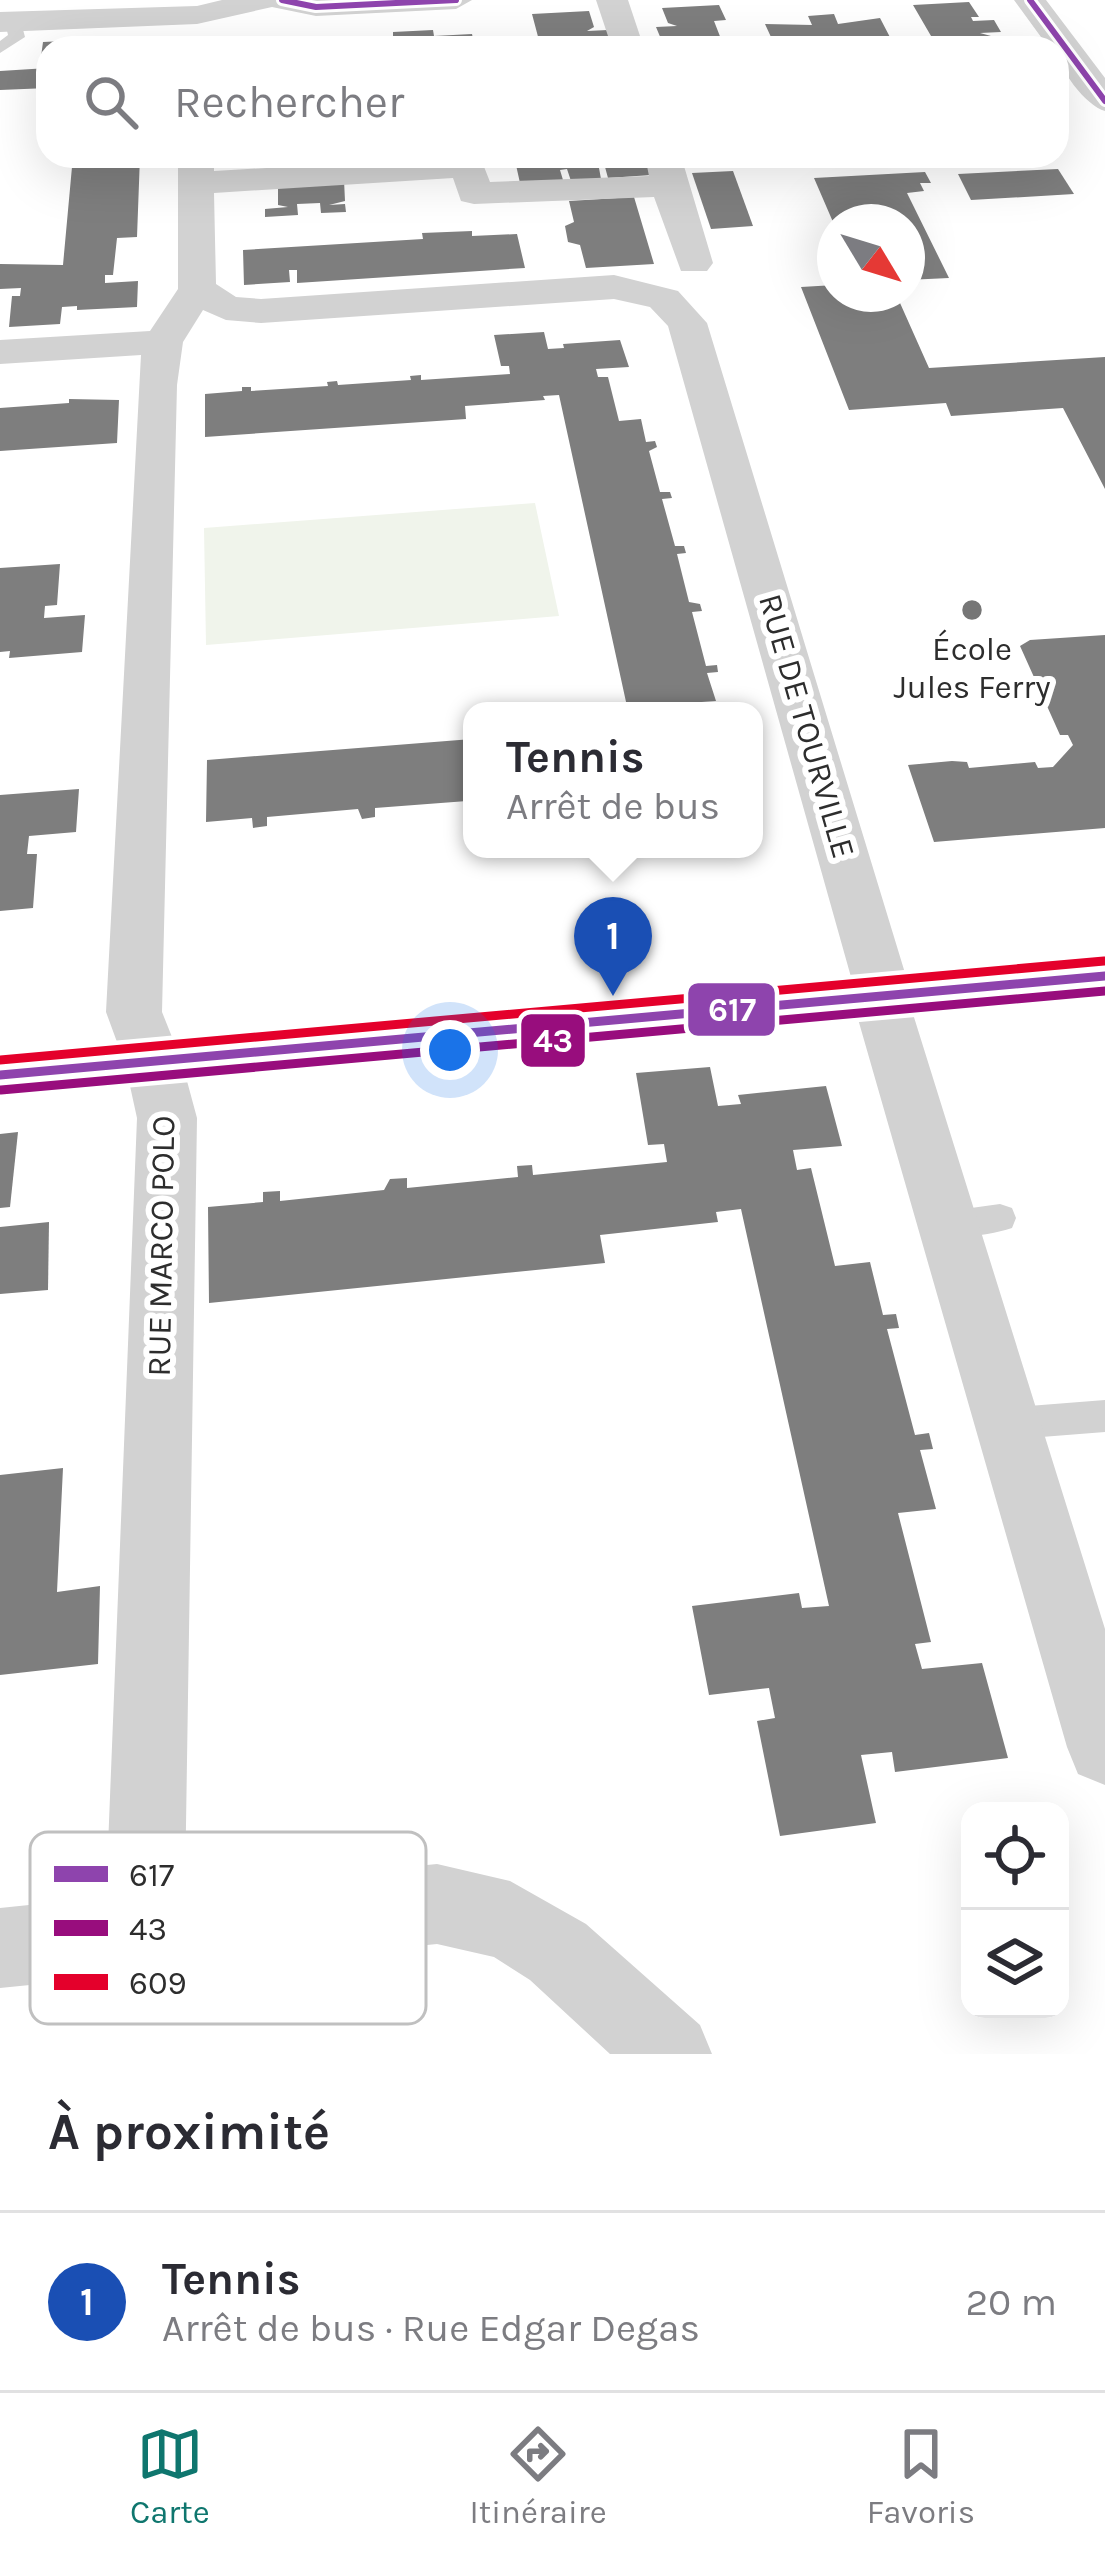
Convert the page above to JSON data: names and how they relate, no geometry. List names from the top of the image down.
{
  "streets": {
    "street": ["RUE DE TOURVILLE", "RUE MARCO POLO"]
  },
  "crossings": [
    ["RUE DE TOURVILLE", "RUE MARCO POLO"]
  ],
  "places": ["École Jules Ferry"],
  "lines": ["transit line 617", "transit line 609", "transit line 43"],
  "legend": ["617", "43", "609"],
  "north": "bottom right",
  "page": {
    "search": "Rechercher",
    "popup": ["Tennis", "Arrêt de bus"],
    "pins": "1",
    "heading": "À proximité",
    "list": [
      {
        "mark": "1",
        "name": "Tennis",
        "note": "Arrêt de bus · Rue Edgar Degas",
        "value": "20 m"
      }
    ],
    "nav": ["Carte", "Itinéraire", "Favoris"]
  }
}
